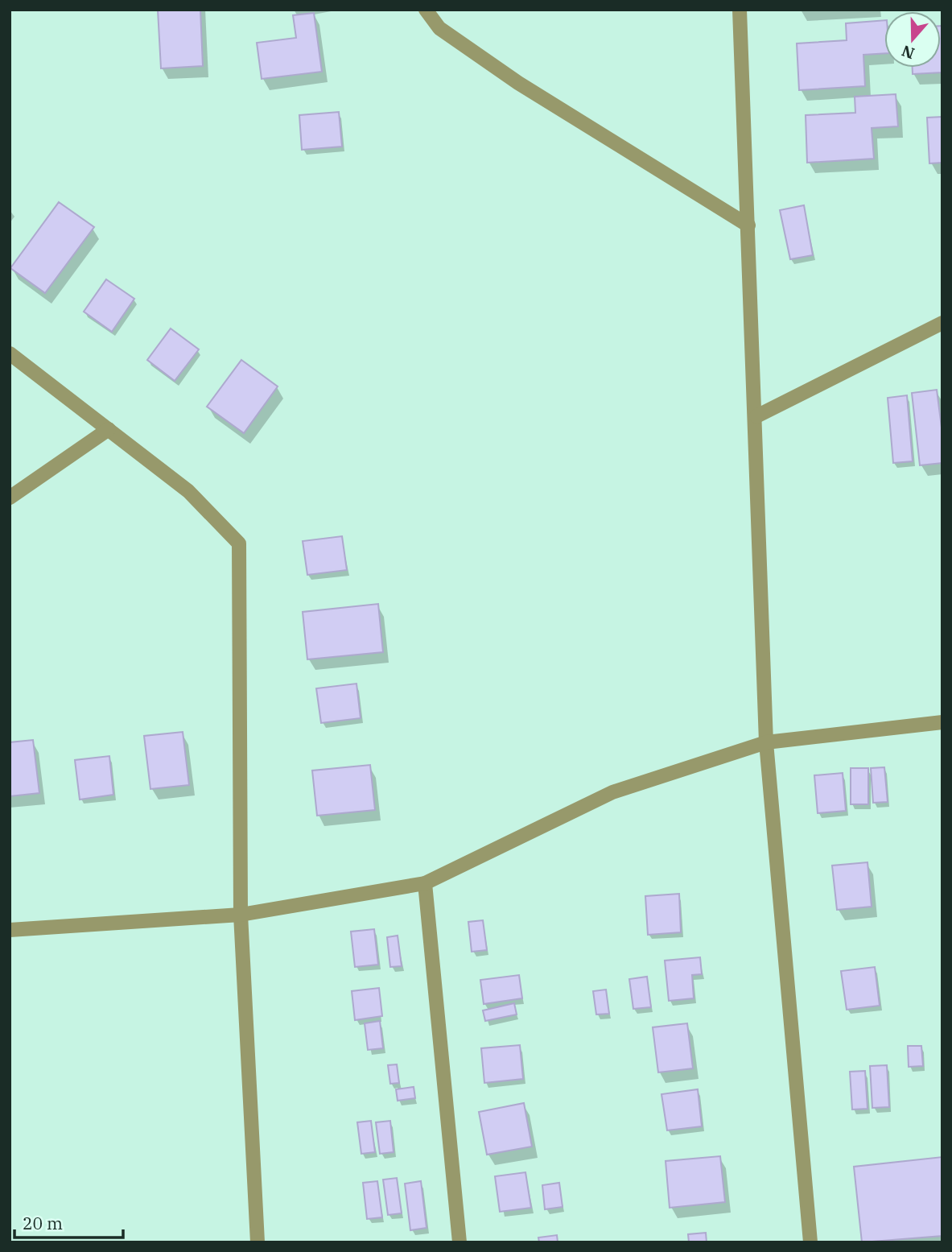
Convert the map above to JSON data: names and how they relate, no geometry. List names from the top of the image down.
{
  "scale_bar": "20 m",
  "north": "bottom"
}
